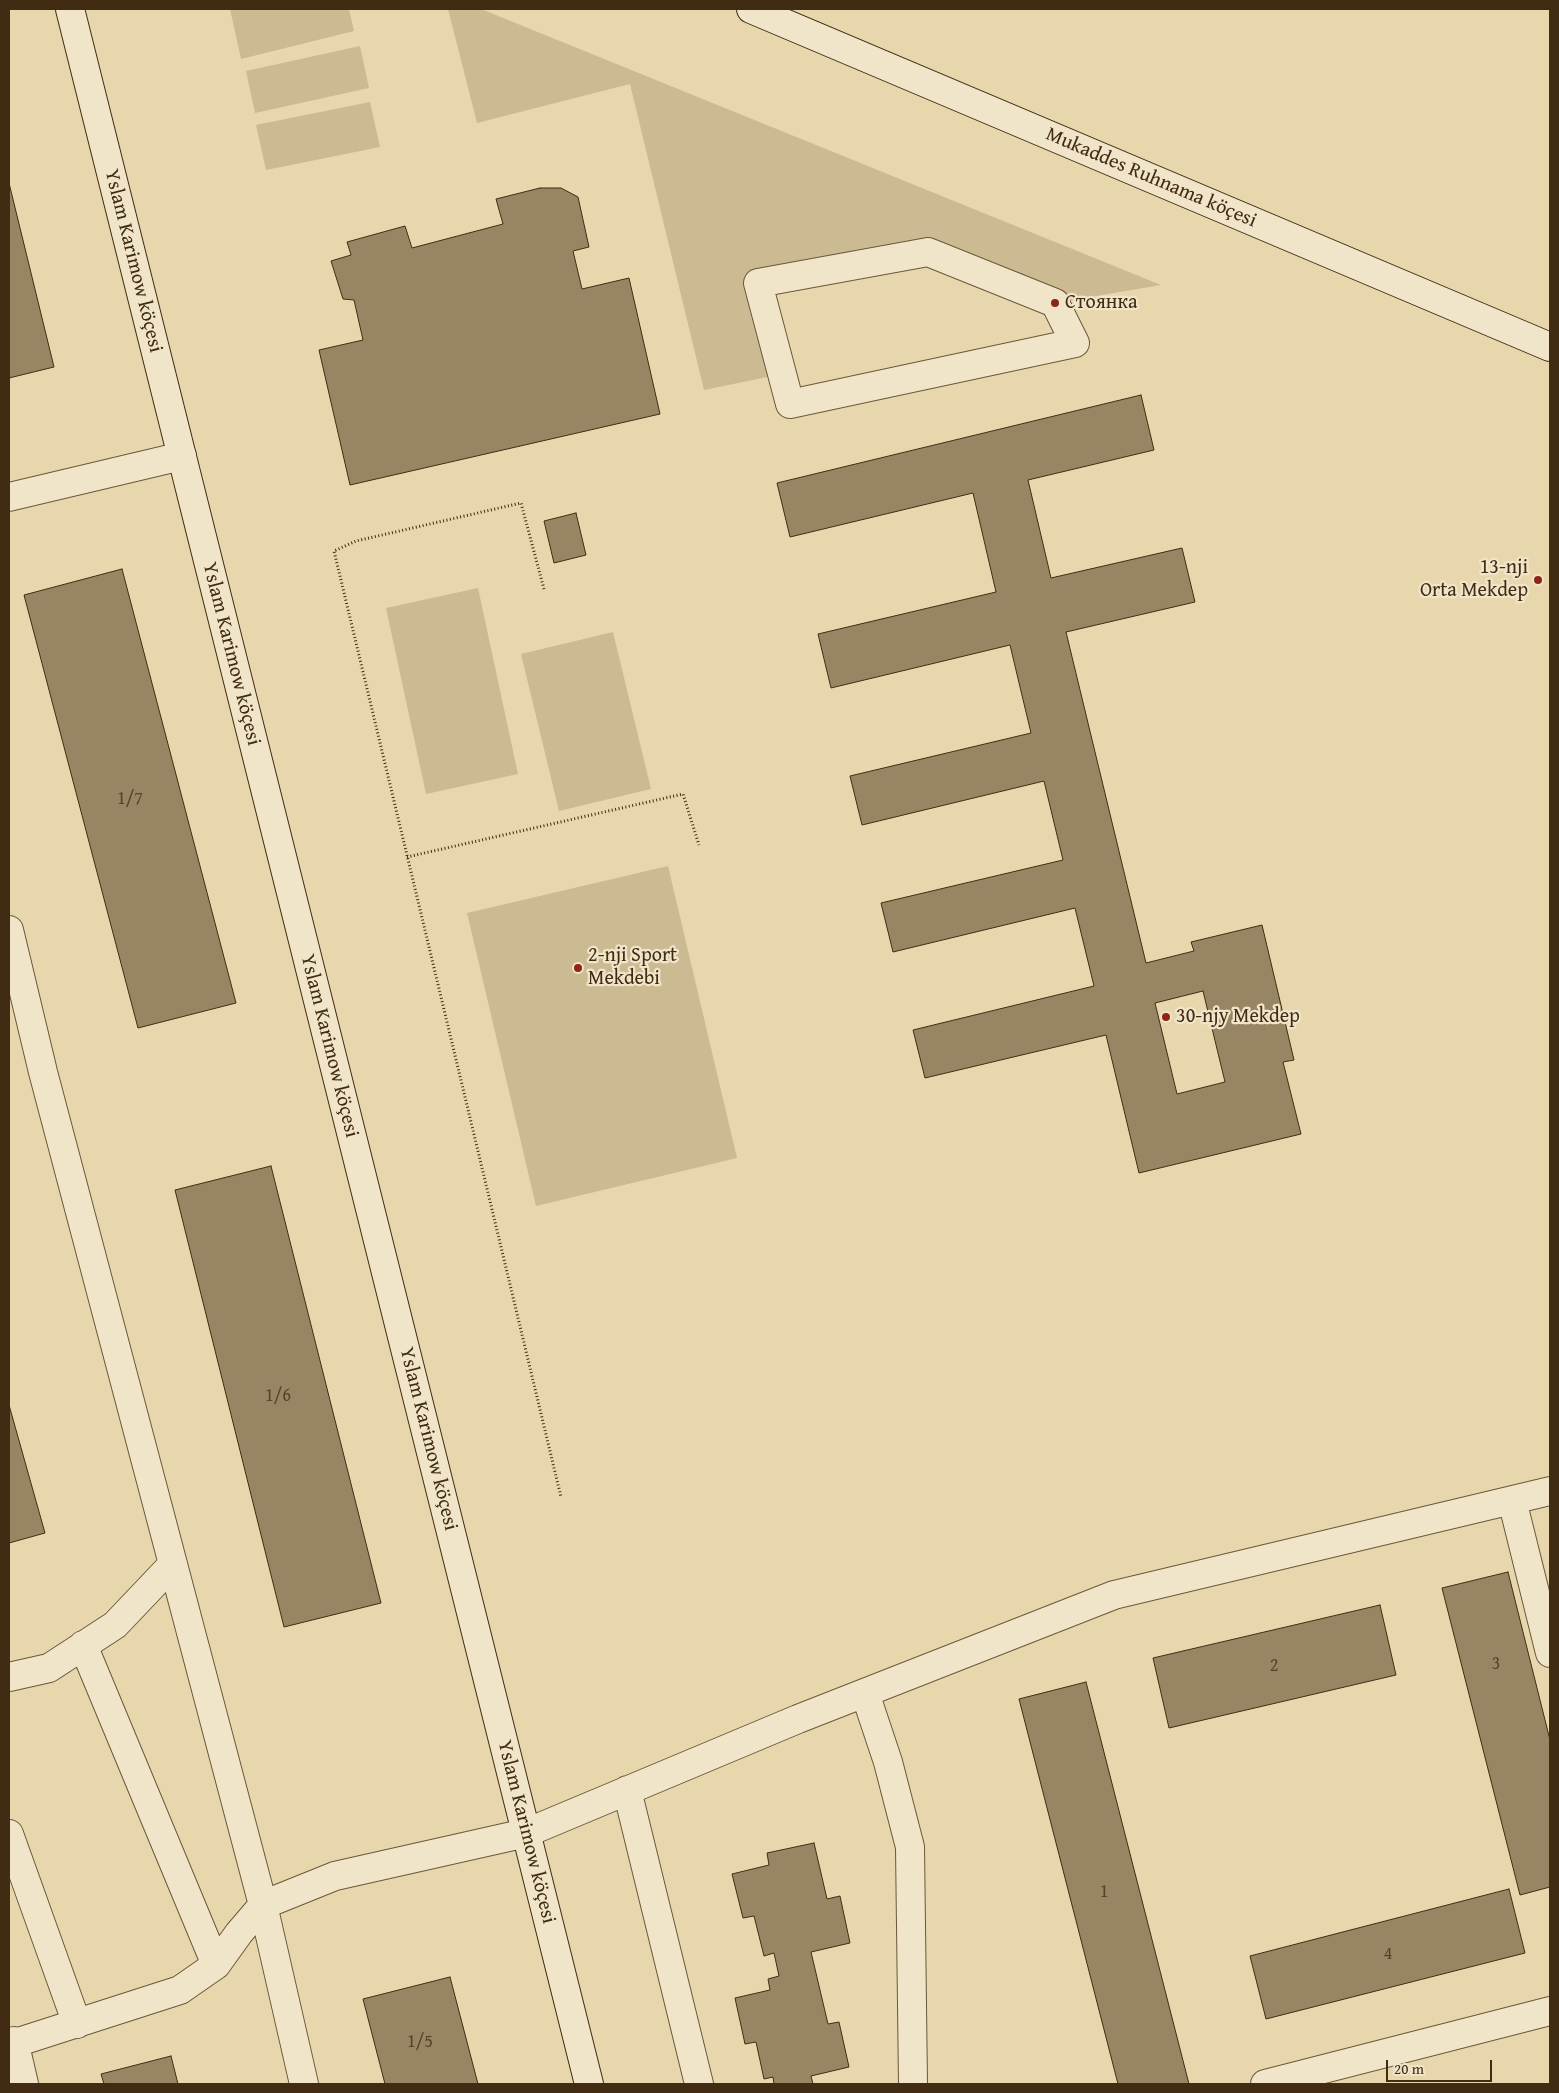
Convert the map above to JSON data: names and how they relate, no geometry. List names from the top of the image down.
{
  "streets": {
    "street": ["Mukaddes Ruhnama köçesi", "Yslam Karimow köçesi"]
  },
  "places": [
    "Стоянка",
    "13-nji Orta Mekdep",
    "2-nji Sport Mekdebi",
    "30-njy Mekdep"
  ],
  "house_numbers": [
    "1/7",
    "1/6",
    "3",
    "2",
    "1",
    "4",
    "1/5"
  ],
  "scale_bar": "20 m"
}
